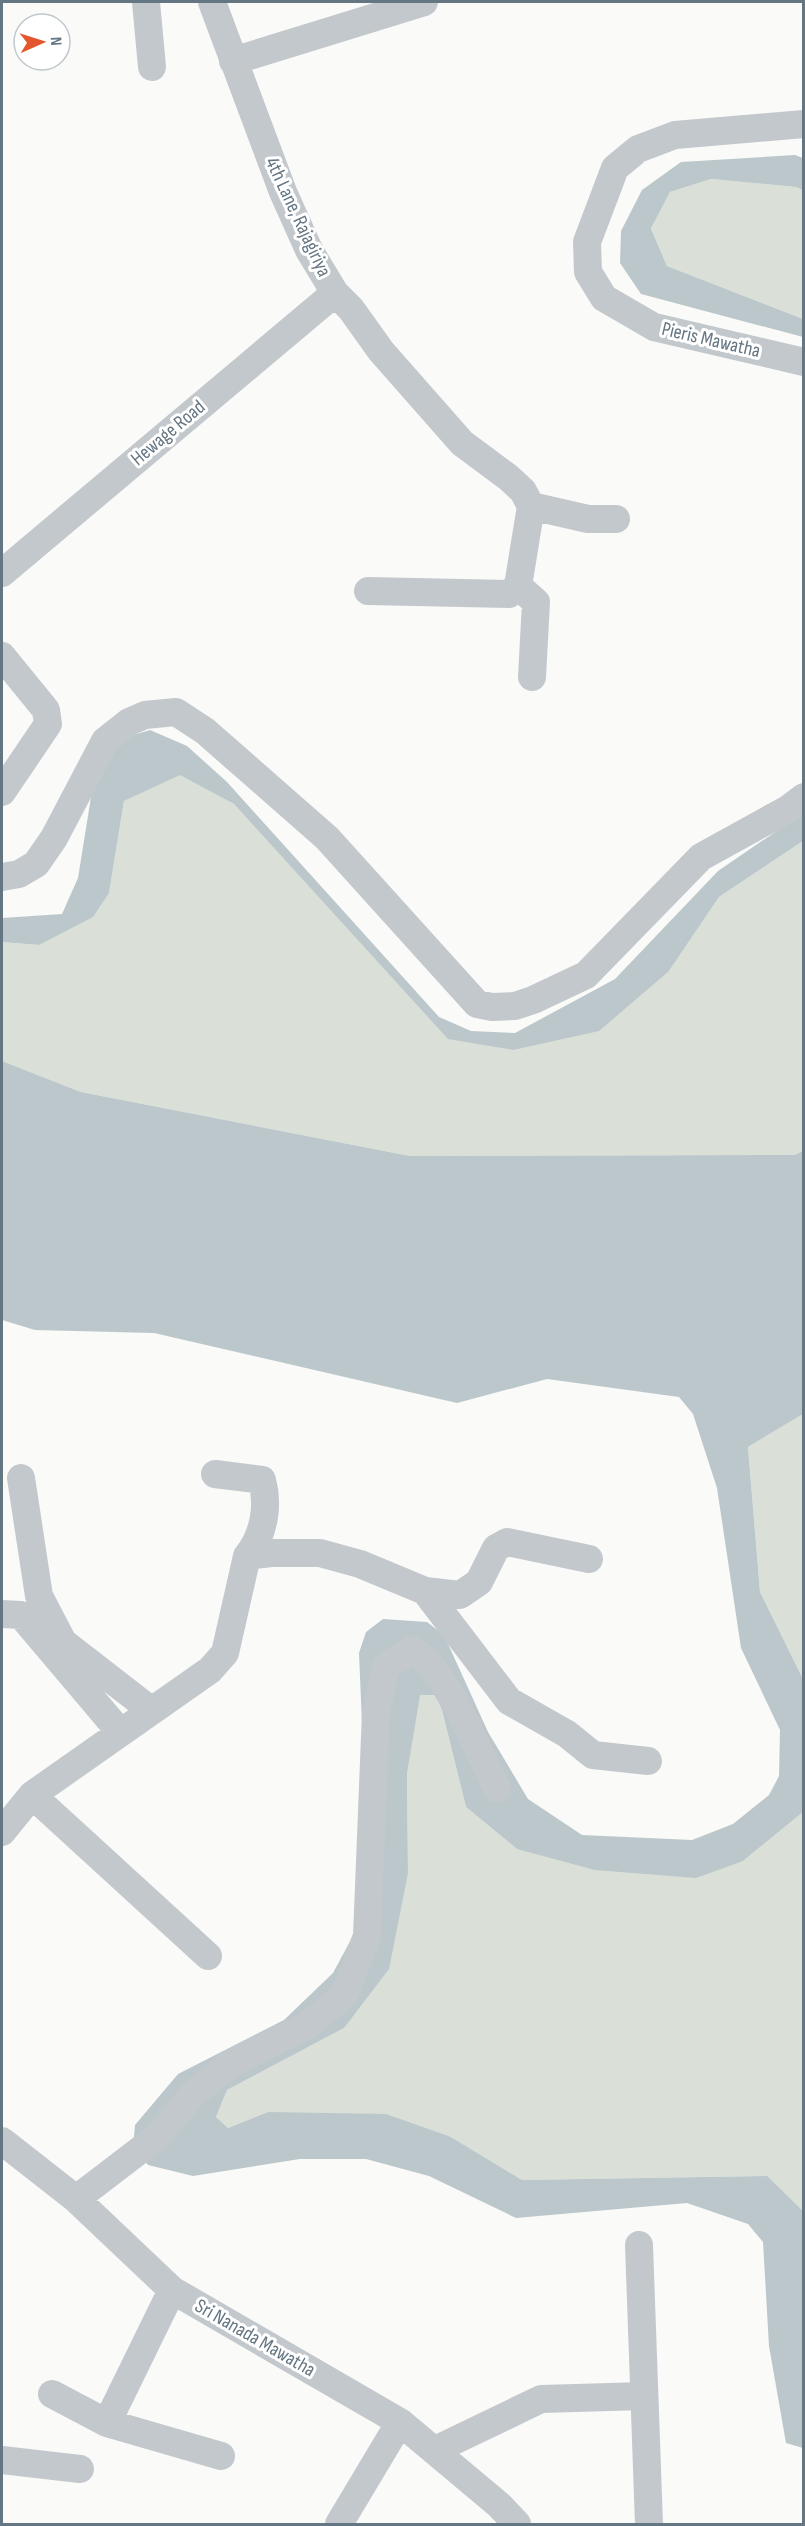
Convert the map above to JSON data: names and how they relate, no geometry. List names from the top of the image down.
{
  "streets": {
    "street": [
      "4th Lane, Rajagiriya",
      "Pieris Mawatha",
      "Hewage Road",
      "Sri Nanada Mawatha"
    ]
  },
  "crossings": [
    ["4th Lane, Rajagiriya", "Hewage Road"]
  ],
  "north": "right"
}
